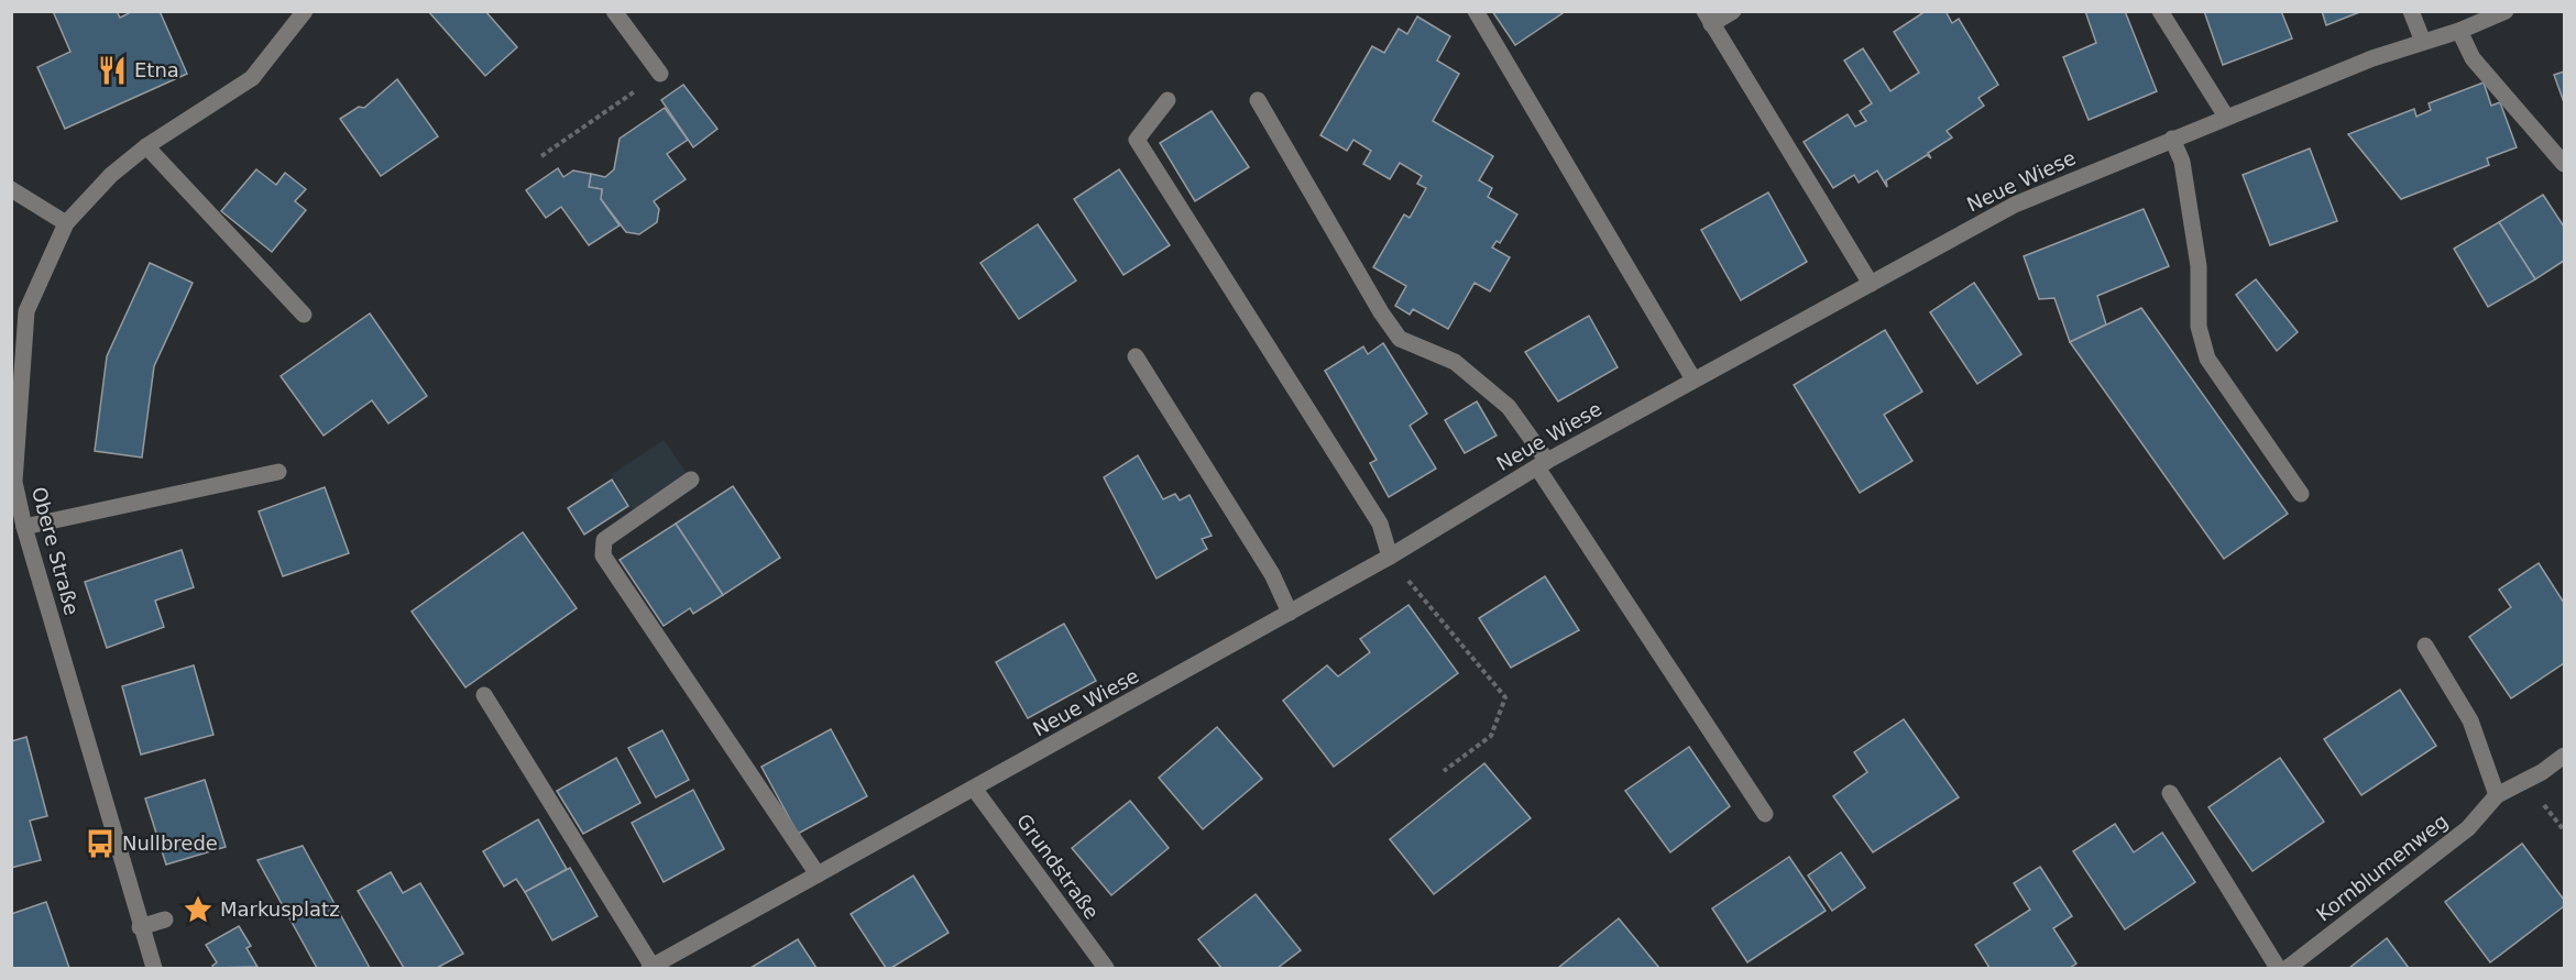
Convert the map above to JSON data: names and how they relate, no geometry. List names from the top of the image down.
{
  "streets": {
    "street": [
      "Neue Wiese",
      "Obere Straße",
      "Grundstraße",
      "Kornblumenweg"
    ]
  },
  "crossings": [
    ["Neue Wiese", "Grundstraße"]
  ],
  "places": {
    "restaurant": ["Etna"],
    "bus stop": ["Nullbrede"],
    "place": ["Markusplatz"]
  }
}
